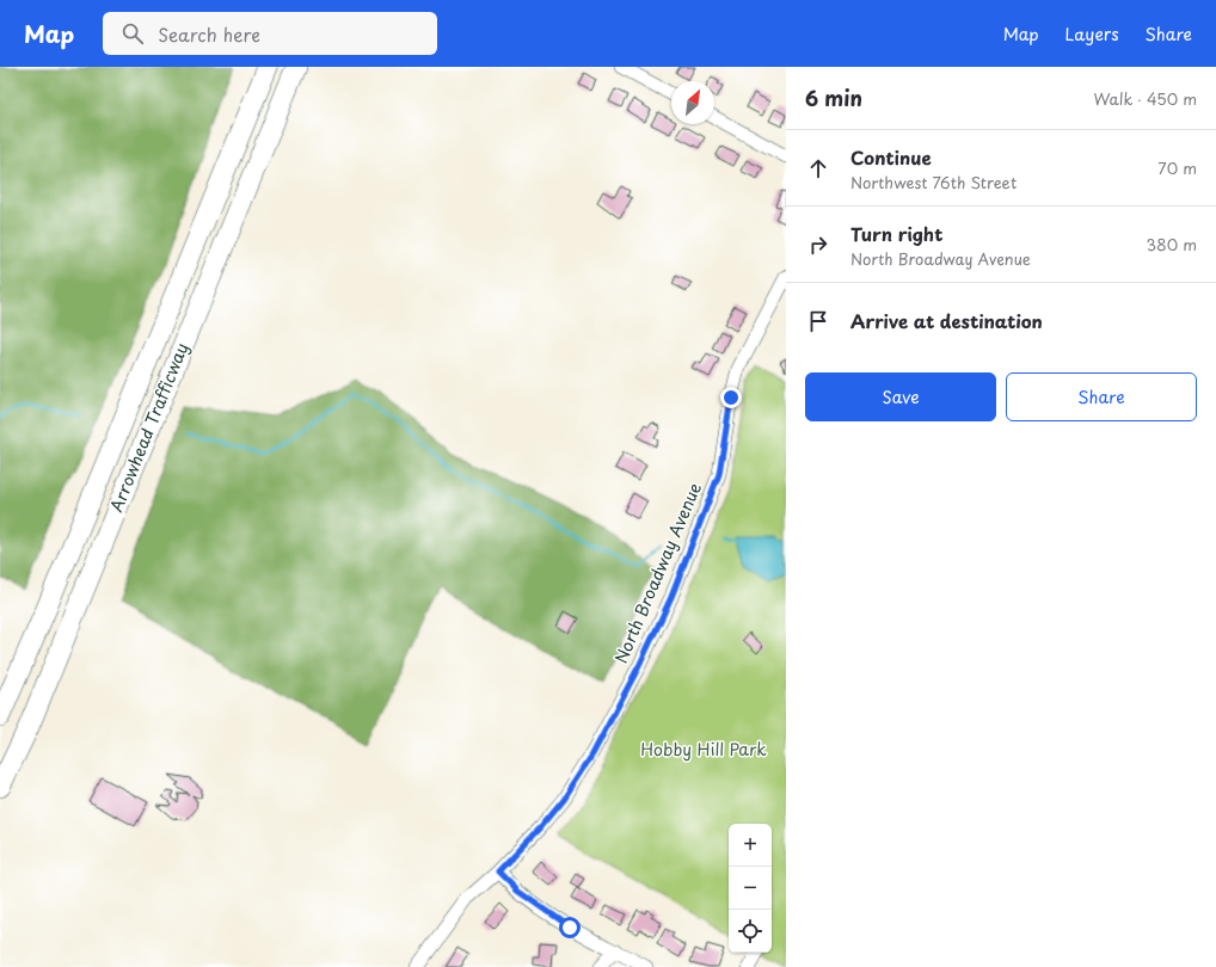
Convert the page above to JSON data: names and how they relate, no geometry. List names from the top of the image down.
{
  "streets": {
    "highway": ["Arrowhead Trafficway"],
    "street": ["North Broadway Avenue"]
  },
  "parks": ["Hobby Hill Park"],
  "north": "top right",
  "page": {
    "header": "Map",
    "search": "Search here",
    "nav": ["Map", "Layers", "Share"],
    "heading": ["6 min", "Walk · 450 m"],
    "list": [
      ["Continue", "Northwest 76th Street", "70 m"],
      ["Turn right", "North Broadway Avenue", "380 m"],
      "Arrive at destination"
    ],
    "buttons": ["Save", "Share"],
    "map_buttons": ["+", "−"]
  }
}
